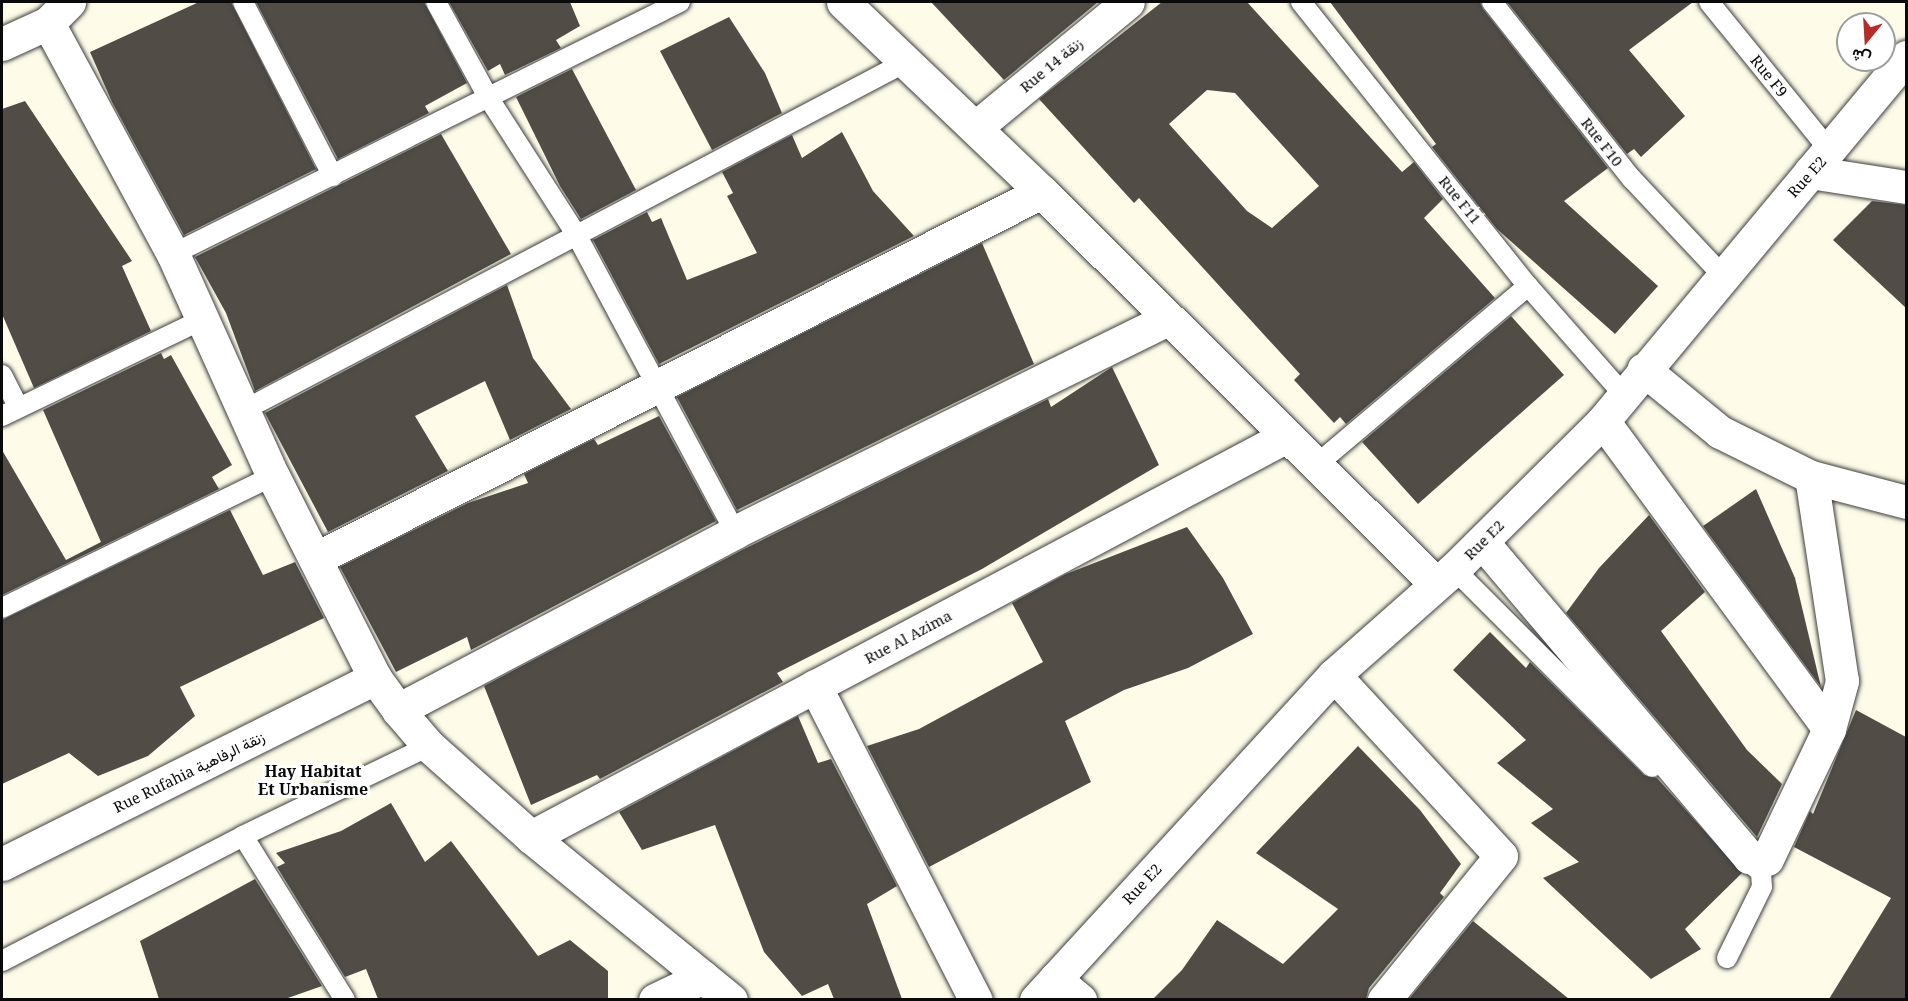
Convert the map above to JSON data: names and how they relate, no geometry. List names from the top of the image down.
{
  "streets": {
    "street": [
      "Rue 14 زنقة",
      "Rue E2",
      "Rue Al Azima",
      "Rue Rufahia زنقة الرفاهية"
    ],
    "lane": ["Rue F9", "Rue F10", "Rue F11"]
  },
  "crossings": [
    ["Rue F9", "Rue E2"],
    ["Rue F10", "Rue E2"],
    ["Rue E2", "Rue F11"]
  ],
  "districts": ["Hay Habitat Et Urbanisme"],
  "north": "bottom"
}
